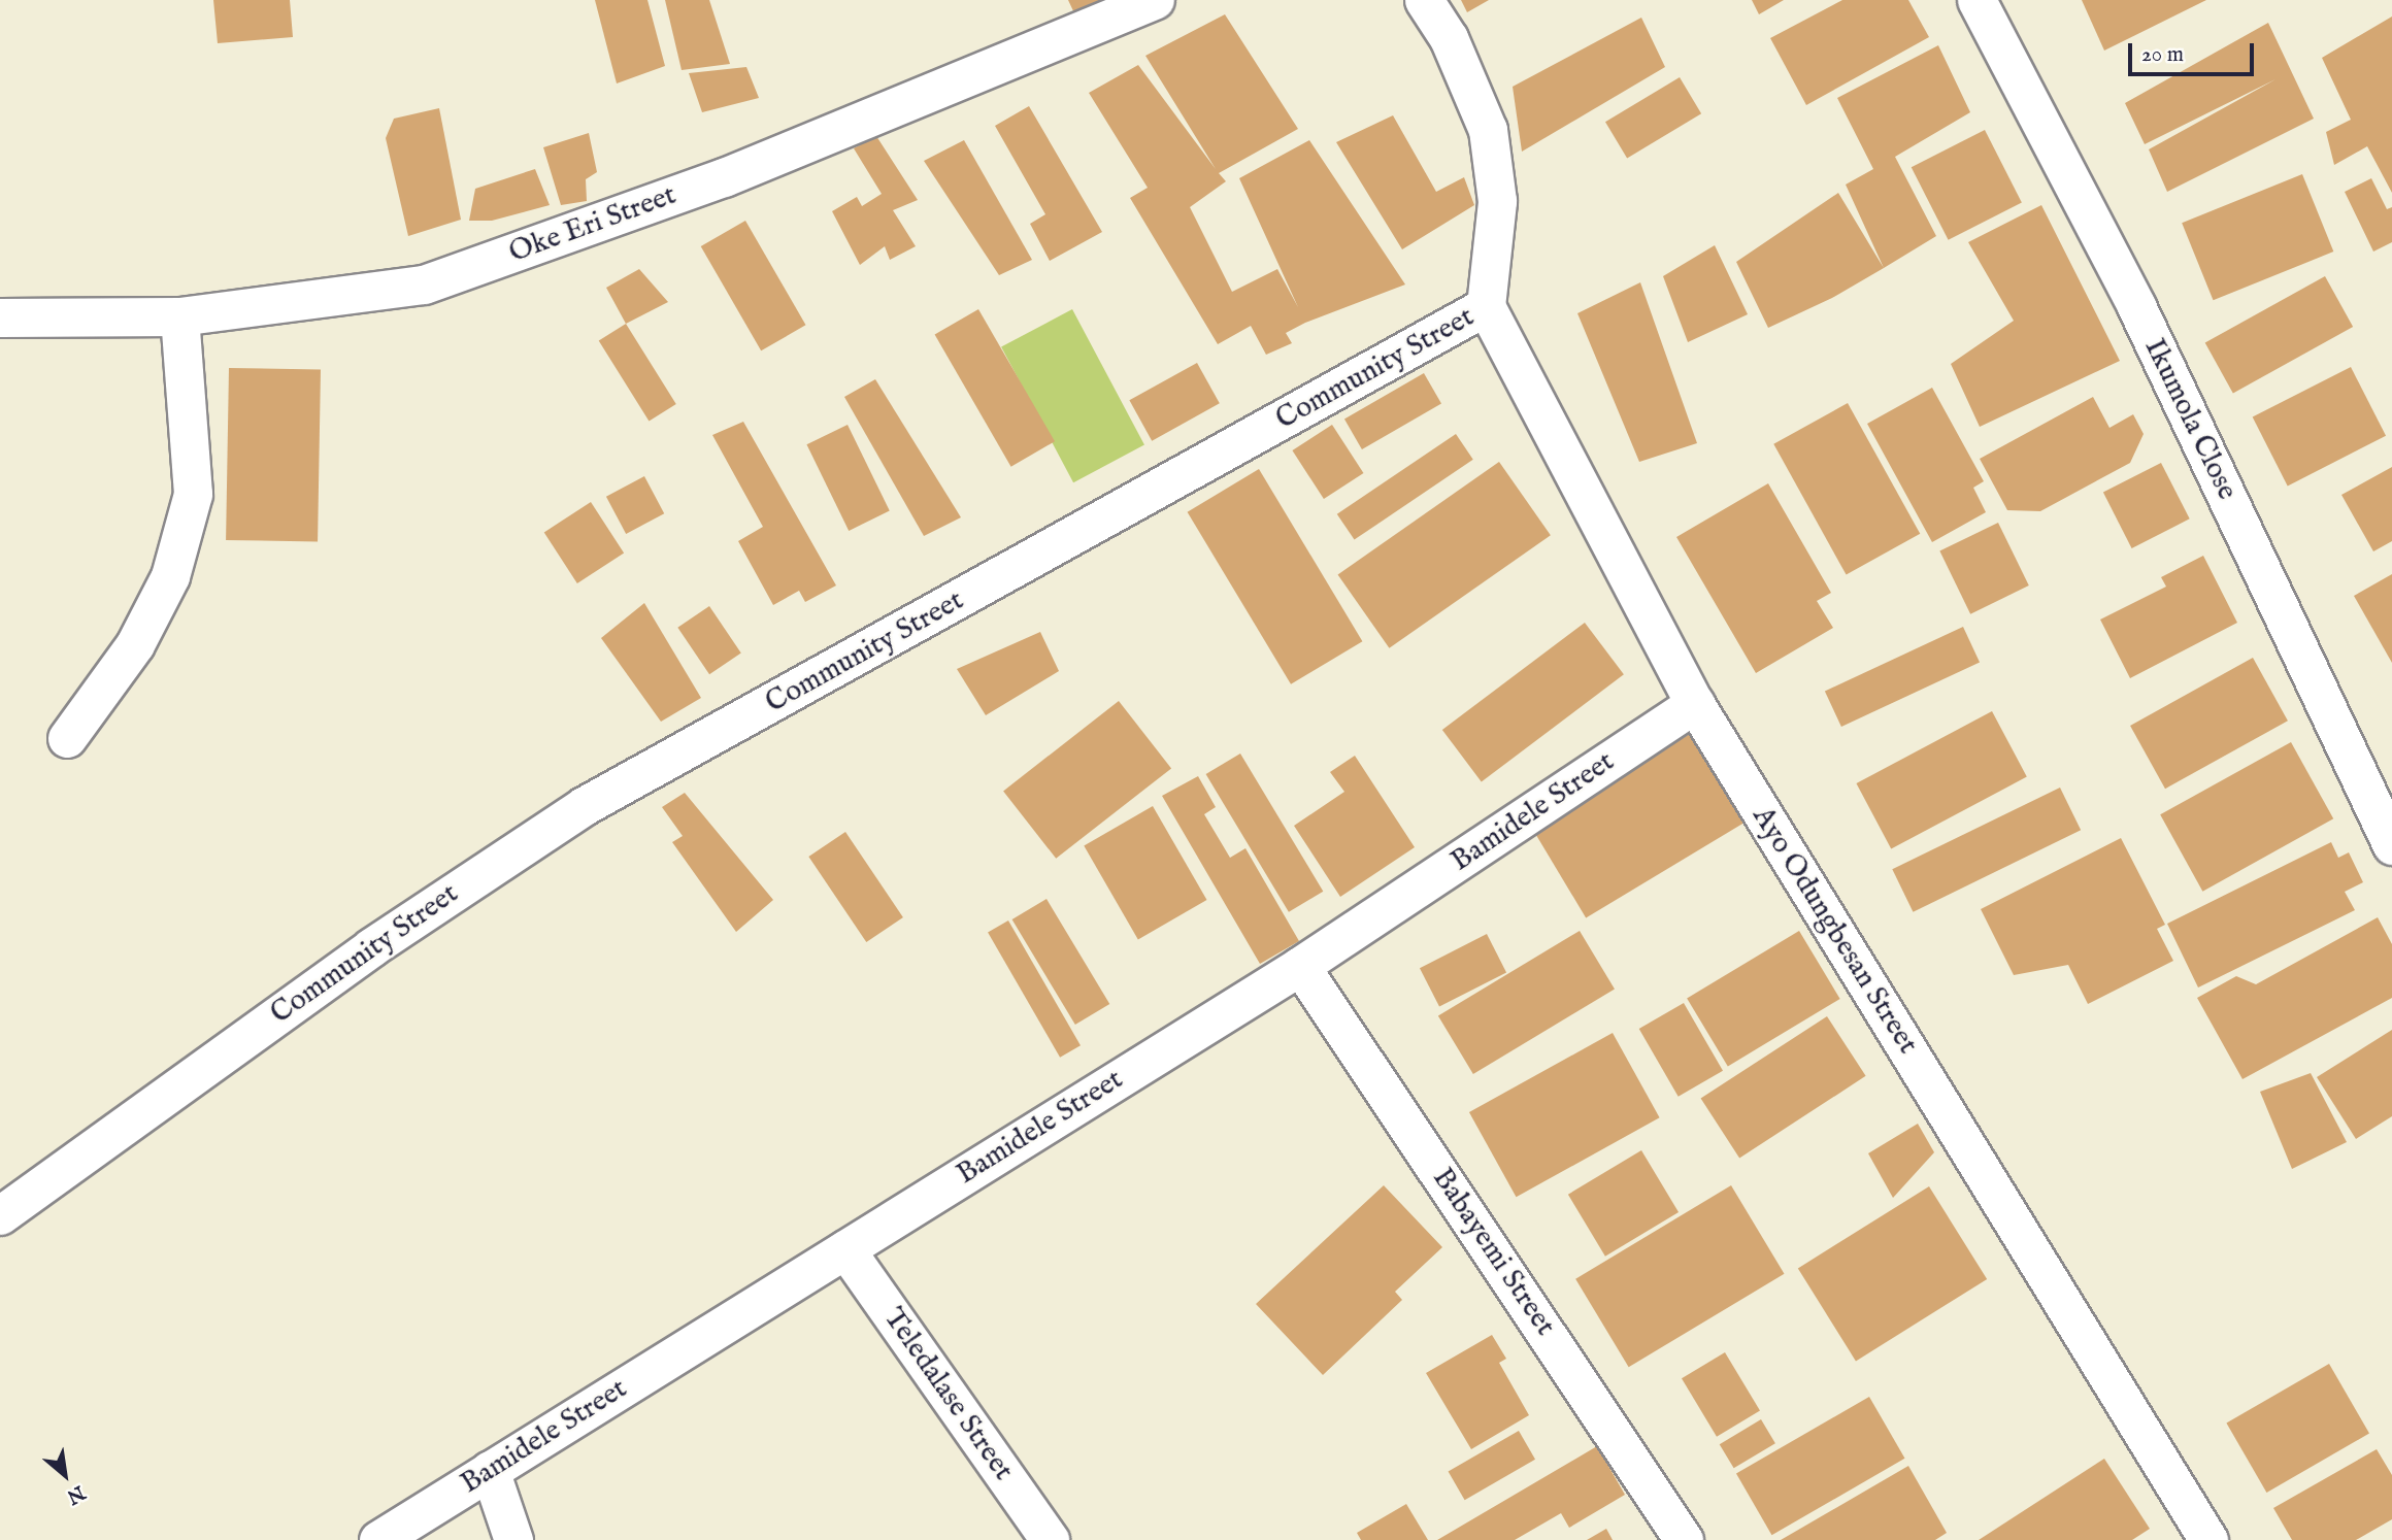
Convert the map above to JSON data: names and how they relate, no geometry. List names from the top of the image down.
{
  "streets": {
    "street": [
      "Oke Eri Street",
      "Community Street",
      "Ikumola Close",
      "Bamidele Street",
      "Ayo Odungbesan Street",
      "Babayemi Street",
      "Teledalase Street"
    ]
  },
  "crossings": [
    ["Community Street", "Ayo Odungbesan Street"],
    ["Bamidele Street", "Ayo Odungbesan Street"],
    ["Bamidele Street", "Babayemi Street"],
    ["Bamidele Street", "Teledalase Street"]
  ],
  "scale_bar": "20 m",
  "north": "bottom right"
}
